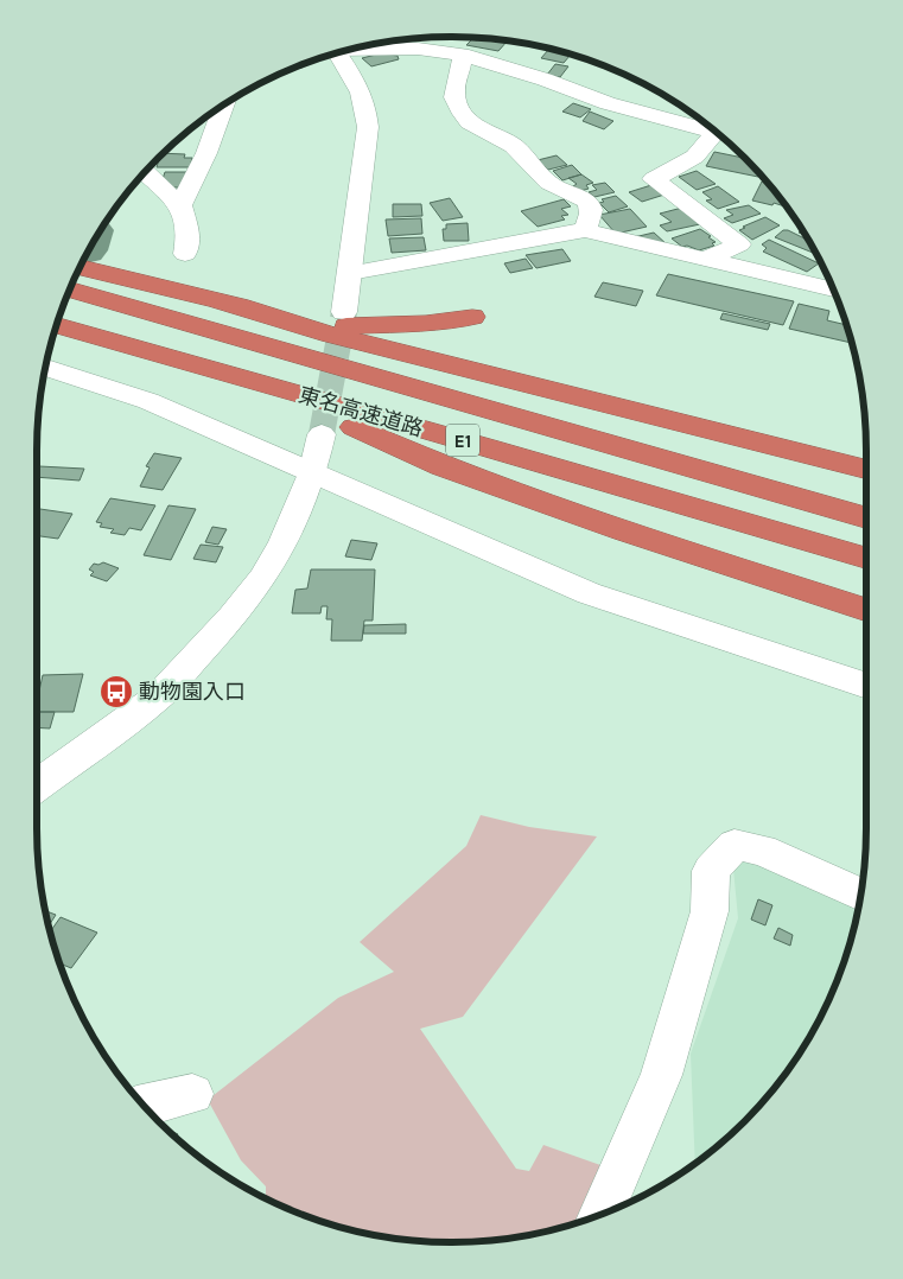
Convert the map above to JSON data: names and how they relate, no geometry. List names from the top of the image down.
{
  "streets": {
    "highway": ["東名高速道路", "E1"]
  },
  "places": {
    "bus stop": ["動物園入口"]
  }
}
